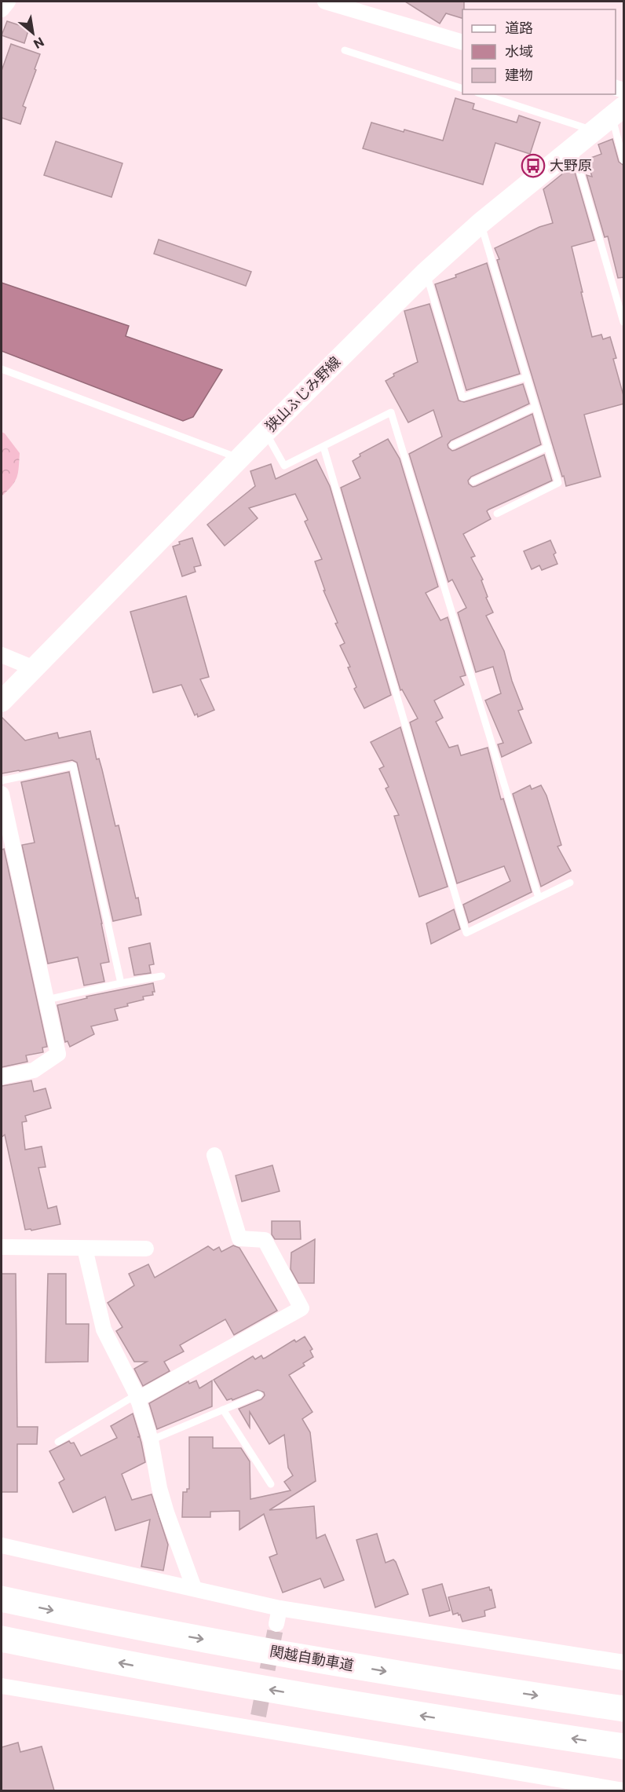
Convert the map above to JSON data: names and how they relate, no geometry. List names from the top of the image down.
{
  "streets": {
    "highway": ["関越自動車道"],
    "main road": ["狭山ふじみ野線"]
  },
  "places": {
    "bus stop": ["大野原"]
  },
  "legend": ["道路", "水域", "建物"],
  "north": "bottom right"
}
